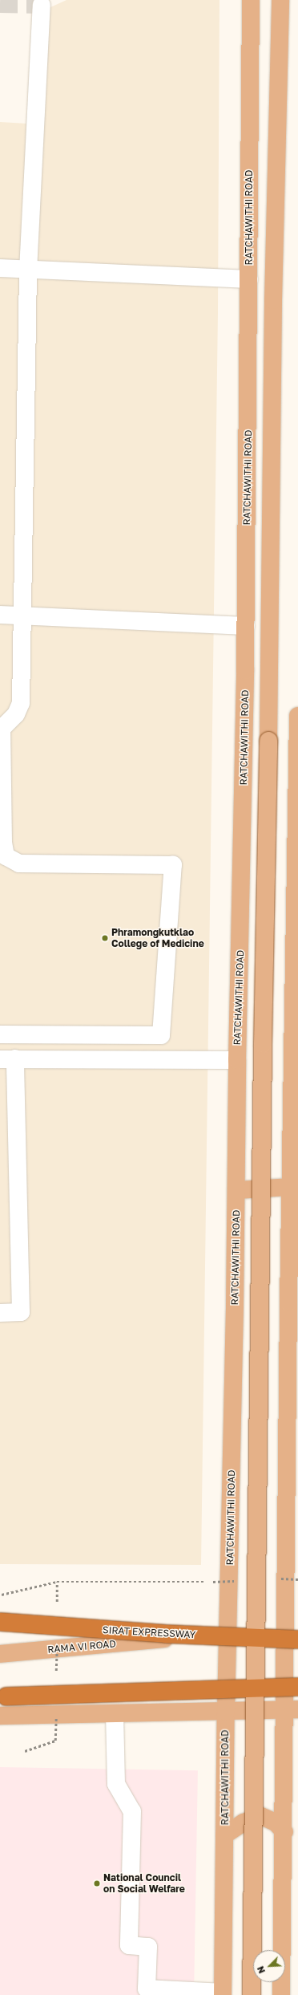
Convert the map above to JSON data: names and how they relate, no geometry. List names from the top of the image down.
{
  "streets": {
    "highway": ["SIRAT EXPRESSWAY"],
    "main road": ["RATCHAWITHI ROAD", "RAMA VI ROAD"]
  },
  "crossings": [
    ["RATCHAWITHI ROAD", "RAMA VI ROAD"],
    ["SIRAT EXPRESSWAY", "RAMA VI ROAD"]
  ],
  "places": ["Phramongkutklao College of Medicine", "National Council on Social Welfare"],
  "north": "bottom left"
}
